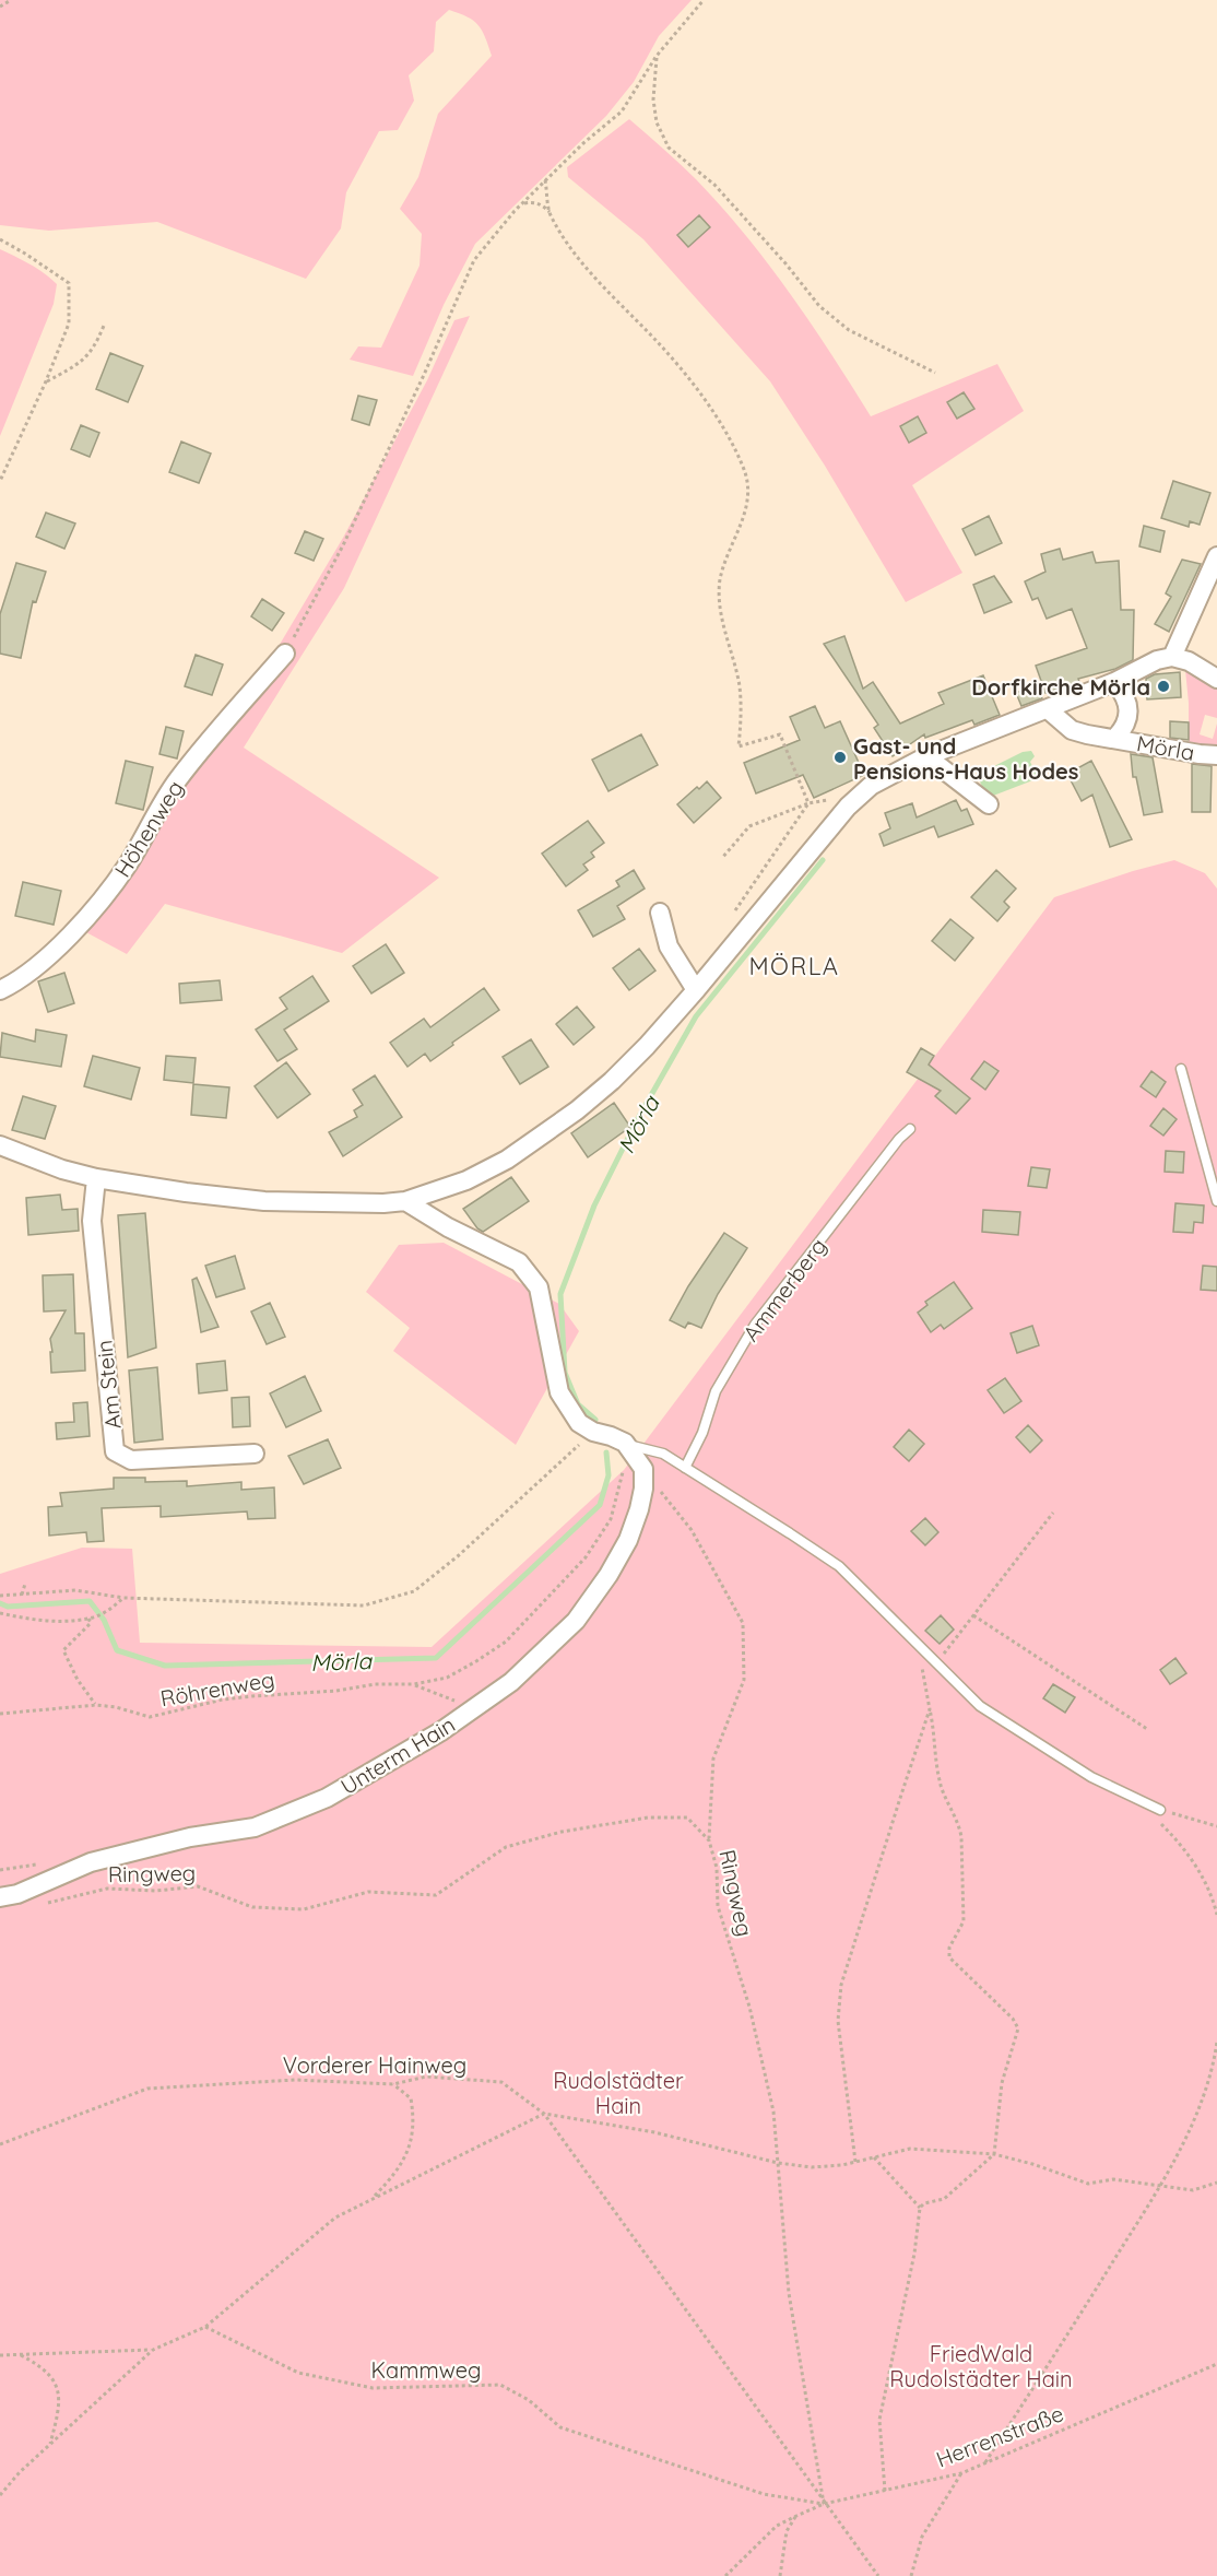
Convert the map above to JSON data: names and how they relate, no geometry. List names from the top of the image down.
{
  "streets": {
    "street": [
      "Mörla",
      "Höhenweg",
      "Am Stein",
      "Unterm Hain"
    ],
    "lane": ["Ammerberg"],
    "path": [
      "Röhrenweg",
      "Ringweg",
      "Vorderer Hainweg",
      "Kammweg",
      "Herrenstraße"
    ]
  },
  "crossings": [
    ["Ringweg", "Vorderer Hainweg"],
    ["Ringweg", "Kammweg"],
    ["Ringweg", "Herrenstraße"],
    ["Vorderer Hainweg", "Kammweg"],
    ["Vorderer Hainweg", "Herrenstraße"],
    ["Kammweg", "Herrenstraße"]
  ],
  "districts": ["MÖRLA"],
  "water": ["Mörla"],
  "parks": ["Rudolstädter Hain", "FriedWald Rudolstädter Hain"],
  "places": ["Dorfkirche Mörla", "Gast- und Pensions-Haus Hodes"]
}
